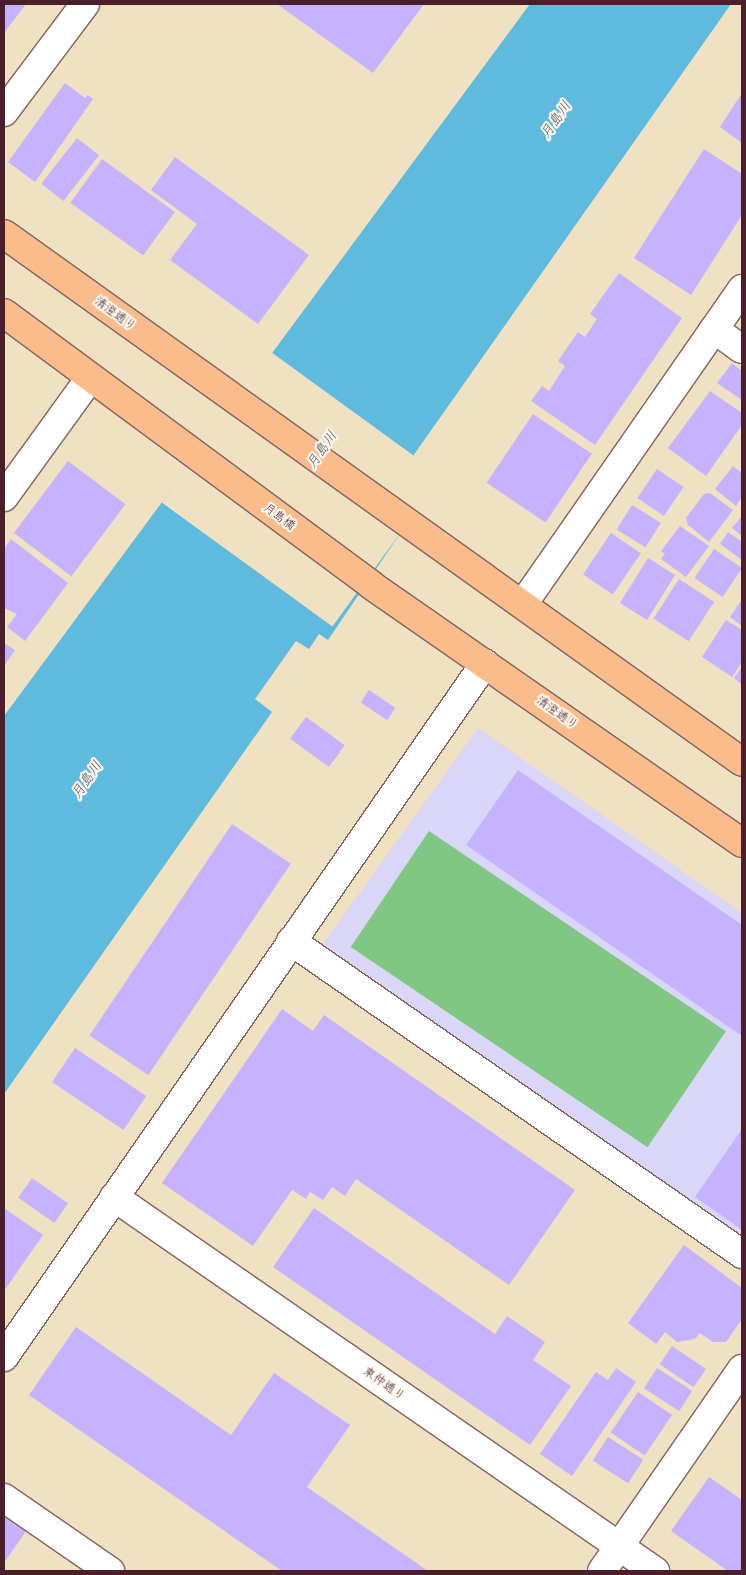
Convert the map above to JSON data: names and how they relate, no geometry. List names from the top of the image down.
{
  "streets": {
    "main road": ["清澄通り", "月島橋"],
    "street": ["東仲通り"]
  },
  "crossings": [
    ["清澄通り", "月島橋"]
  ],
  "water": ["月島川"]
}
